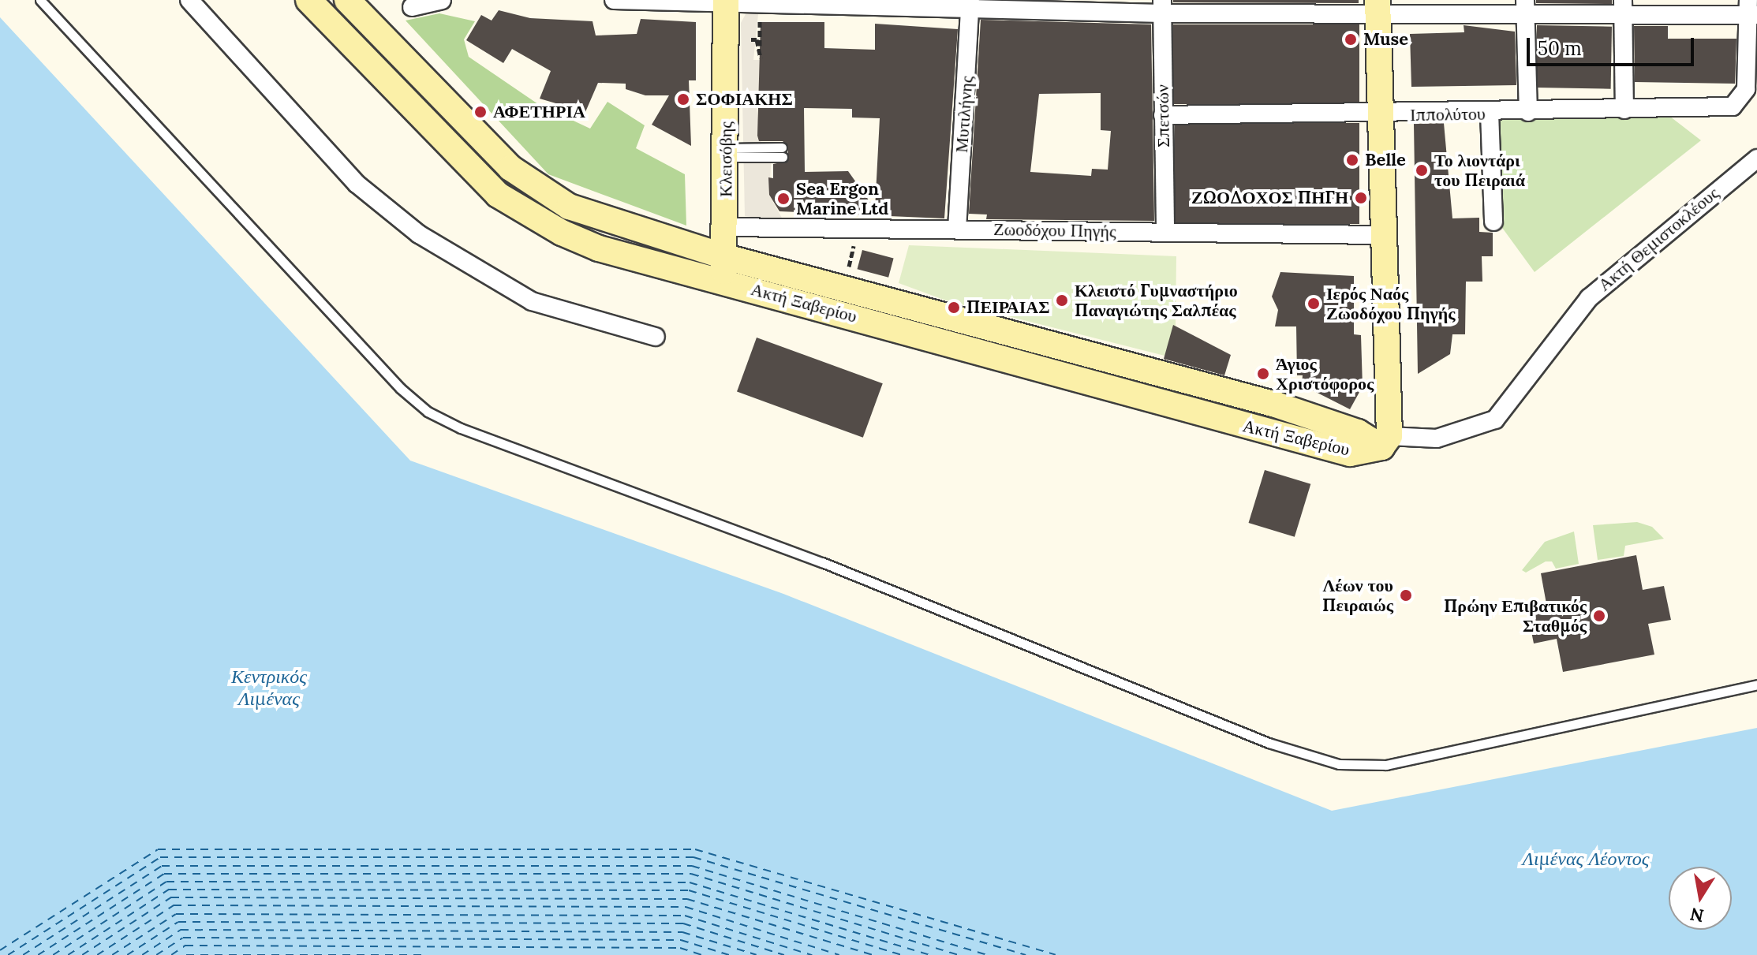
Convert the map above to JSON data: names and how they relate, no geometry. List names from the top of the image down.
{
  "streets": {
    "main road": ["Κλεισόβης", "Ακτή Ξαβερίου"],
    "street": [
      "Μυτιλήνης",
      "Ιππολύτου",
      "Σπετσών",
      "Ζωοδόχου Πηγής",
      "Ακτή Θεμιστοκλέους"
    ]
  },
  "crossings": [
    ["Μυτιλήνης", "Ζωοδόχου Πηγής"],
    ["Ιππολύτου", "Σπετσών"],
    ["Σπετσών", "Ζωοδόχου Πηγής"],
    ["Κλεισόβης", "Ζωοδόχου Πηγής"],
    ["Κλεισόβης", "Ακτή Ξαβερίου"],
    ["Ακτή Θεμιστοκλέους", "Ακτή Ξαβερίου"]
  ],
  "water": ["Κεντρικός Λιμένας", "Λιμένας Λέοντος"],
  "places": [
    "Muse",
    "ΣΟΦΙΑΚΗΣ",
    "ΑΦΕΤΗΡΙΑ",
    "Belle",
    "Το λιοντάρι του Πειραιά",
    "ΖΩΟΔΟΧΟΣ ΠΗΓΗ",
    "Sea Ergon Marine Ltd",
    "Κλειστό Γυμναστήριο Παναγιώτης Σαλπέας",
    "Ιερός Ναός Ζωοδόχου Πηγής",
    "ΠΕΙΡΑΙΑΣ",
    "Άγιος Χριστόφορος",
    "Λέων του Πειραιώς",
    "Πρώην Επιβατικός Σταθμός"
  ],
  "scale_bar": "50 m",
  "north": "bottom"
}
